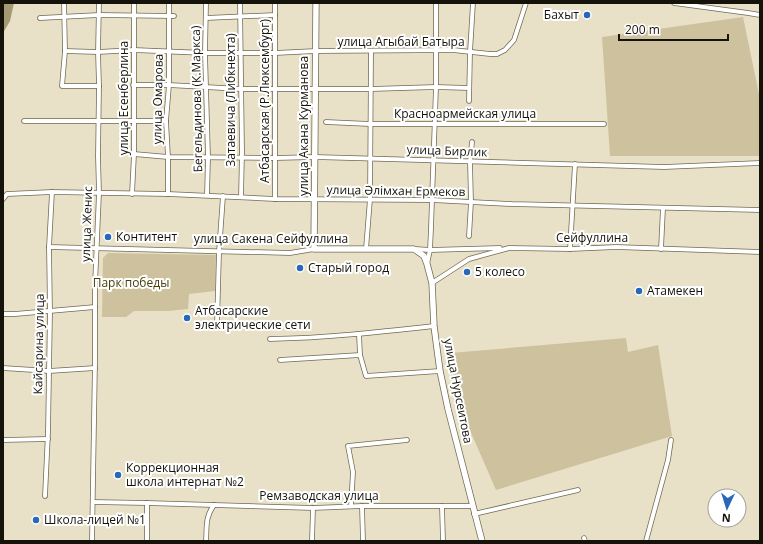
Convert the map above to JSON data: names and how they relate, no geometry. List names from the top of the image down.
{
  "streets": {
    "main road": ["улица Акана Курманова", "улица Сакена Сейфуллина", "улица Нурсеитова"],
    "street": [
      "улица Агыбай Батыра",
      "улица Есенберлина",
      "улица Омарова",
      "Бегельдинова (К.Маркса)",
      "Затаевича (Либкнехта)",
      "Атбасарская (Р.Люксембург)",
      "Красноармейская улица",
      "улица Бирлик",
      "улица Әлімхан Ермеков",
      "улица Женис",
      "Сейфуллина",
      "Кайсарина улица",
      "Ремзаводская улица"
    ]
  },
  "crossings": [
    ["улица Агыбай Батыра", "улица Есенберлина"],
    ["улица Агыбай Батыра", "улица Омарова"],
    ["улица Агыбай Батыра", "Бегельдинова (К.Маркса)"],
    ["улица Агыбай Батыра", "Затаевича (Либкнехта)"],
    ["улица Агыбай Батыра", "Атбасарская (Р.Люксембург)"],
    ["улица Агыбай Батыра", "улица Акана Курманова"],
    ["улица Агыбай Батыра", "улица Женис"],
    ["улица Есенберлина", "улица Бирлик"],
    ["улица Есенберлина", "улица Әлімхан Ермеков"],
    ["улица Омарова", "улица Бирлик"],
    ["улица Омарова", "улица Әлімхан Ермеков"],
    ["Бегельдинова (К.Маркса)", "улица Бирлик"],
    ["Бегельдинова (К.Маркса)", "улица Әлімхан Ермеков"],
    ["Затаевича (Либкнехта)", "улица Бирлик"],
    ["Затаевича (Либкнехта)", "улица Әлімхан Ермеков"],
    ["Атбасарская (Р.Люксембург)", "улица Бирлик"],
    ["Атбасарская (Р.Люксембург)", "улица Әлімхан Ермеков"],
    ["улица Акана Курманова", "улица Бирлик"],
    ["улица Акана Курманова", "улица Әлімхан Ермеков"],
    ["улица Акана Курманова", "улица Сакена Сейфуллина"],
    ["улица Әлімхан Ермеков", "улица Женис"],
    ["улица Әлімхан Ермеков", "Кайсарина улица"],
    ["улица Женис", "улица Сакена Сейфуллина"],
    ["улица Женис", "Ремзаводская улица"],
    ["Сейфуллина", "улица Сакена Сейфуллина"],
    ["Сейфуллина", "улица Нурсеитова"],
    ["улица Сакена Сейфуллина", "Кайсарина улица"],
    ["улица Сакена Сейфуллина", "улица Нурсеитова"],
    ["улица Нурсеитова", "Ремзаводская улица"]
  ],
  "parks": ["Парк победы"],
  "places": [
    "Бахыт",
    "Контитент",
    "Старый город",
    "5 колесо",
    "Атамекен",
    "Атбасарские электрические сети",
    "Коррекционная школа интернат №2",
    "Школа-лицей №1"
  ],
  "scale_bar": "200 m",
  "north": "bottom"
}
